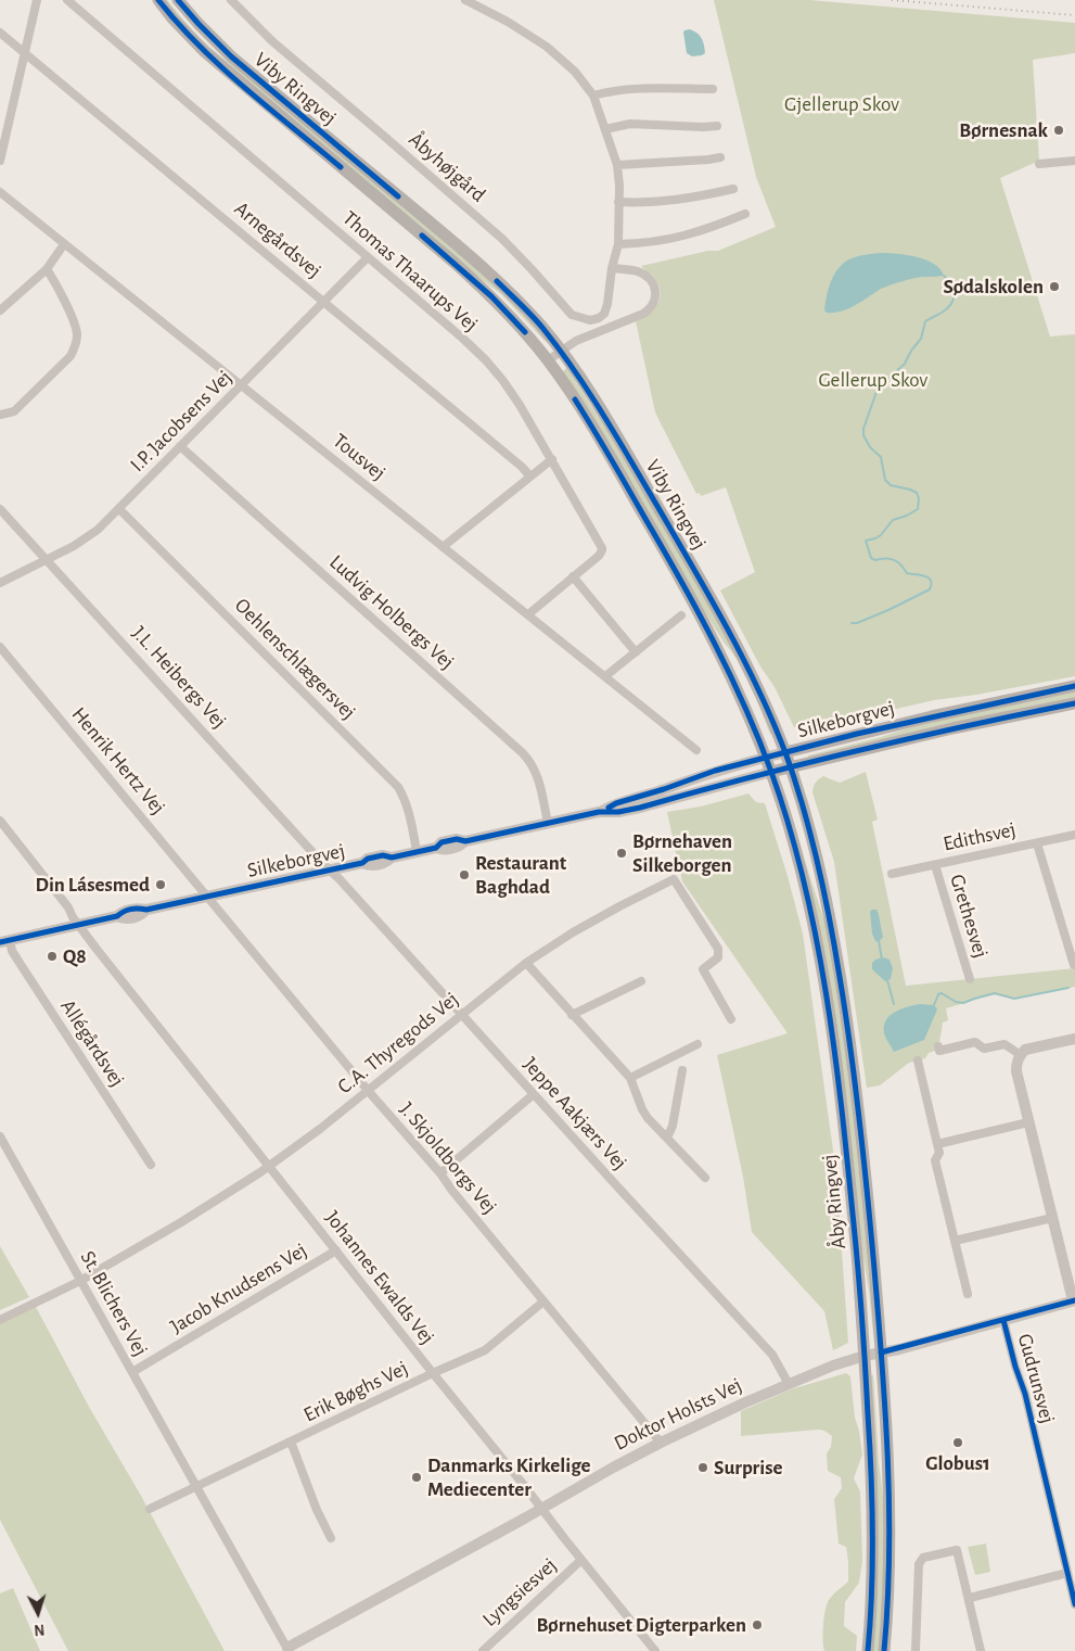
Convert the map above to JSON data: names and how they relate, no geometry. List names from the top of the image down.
{
  "streets": {
    "main road": ["Viby Ringvej", "Silkeborgvej", "Åby Ringvej"],
    "street": [
      "Åbyhøjgård",
      "Arnegårdsvej",
      "Thomas Thaarups Vej",
      "I.P. Jacobsens Vej",
      "Tousvej",
      "Ludvig Holbergs Vej",
      "Oehlenschlægersvej",
      "J.L. Heibergs Vej",
      "Henrik Hertz Vej",
      "Edithsvej",
      "Grethesvej",
      "Allégårdsvej",
      "C.A. Thyregods Vej",
      "Jeppe Aakjærs Vej",
      "J. Skjoldborgs Vej",
      "Johannes Ewalds Vej",
      "Jacob Knudsens Vej",
      "St. Blichers Vej",
      "Gudrunsvej",
      "Erik Bøghs Vej",
      "Doktor Holsts Vej",
      "Lyngsiesvej"
    ]
  },
  "crossings": [
    ["Viby Ringvej", "Silkeborgvej"],
    ["Viby Ringvej", "Åby Ringvej"],
    ["Arnegårdsvej", "I.P. Jacobsens Vej"],
    ["Thomas Thaarups Vej", "I.P. Jacobsens Vej"],
    ["Thomas Thaarups Vej", "Tousvej"],
    ["I.P. Jacobsens Vej", "Tousvej"],
    ["I.P. Jacobsens Vej", "Ludvig Holbergs Vej"],
    ["I.P. Jacobsens Vej", "Oehlenschlægersvej"],
    ["I.P. Jacobsens Vej", "J.L. Heibergs Vej"],
    ["Ludvig Holbergs Vej", "Silkeborgvej"],
    ["Oehlenschlægersvej", "Silkeborgvej"],
    ["J.L. Heibergs Vej", "Silkeborgvej"],
    ["J.L. Heibergs Vej", "Jeppe Aakjærs Vej"],
    ["Silkeborgvej", "Henrik Hertz Vej"],
    ["Silkeborgvej", "Allégårdsvej"],
    ["Silkeborgvej", "Jeppe Aakjærs Vej"],
    ["Silkeborgvej", "J. Skjoldborgs Vej"],
    ["Silkeborgvej", "Åby Ringvej"],
    ["Silkeborgvej", "Johannes Ewalds Vej"],
    ["Henrik Hertz Vej", "J. Skjoldborgs Vej"],
    ["Edithsvej", "Grethesvej"],
    ["C.A. Thyregods Vej", "Jeppe Aakjærs Vej"],
    ["C.A. Thyregods Vej", "J. Skjoldborgs Vej"],
    ["C.A. Thyregods Vej", "Johannes Ewalds Vej"],
    ["C.A. Thyregods Vej", "St. Blichers Vej"],
    ["Jeppe Aakjærs Vej", "Doktor Holsts Vej"],
    ["J. Skjoldborgs Vej", "Erik Bøghs Vej"],
    ["J. Skjoldborgs Vej", "Doktor Holsts Vej"],
    ["Åby Ringvej", "Doktor Holsts Vej"],
    ["Johannes Ewalds Vej", "Jacob Knudsens Vej"],
    ["Johannes Ewalds Vej", "Erik Bøghs Vej"],
    ["Johannes Ewalds Vej", "Doktor Holsts Vej"],
    ["Johannes Ewalds Vej", "Lyngsiesvej"],
    ["Jacob Knudsens Vej", "St. Blichers Vej"],
    ["St. Blichers Vej", "Erik Bøghs Vej"],
    ["St. Blichers Vej", "Doktor Holsts Vej"],
    ["Gudrunsvej", "Doktor Holsts Vej"]
  ],
  "parks": ["Gjellerup Skov", "Gellerup Skov"],
  "places": [
    "Børnesnak",
    "Sødalskolen",
    "Børnehaven Silkeborgen",
    "Restaurant Baghdad",
    "Din Lásesmed",
    "Q8",
    "Globus1",
    "Surprise",
    "Danmarks Kirkelige Mediecenter",
    "Børnehuset Digterparken"
  ],
  "north": "bottom"
}
